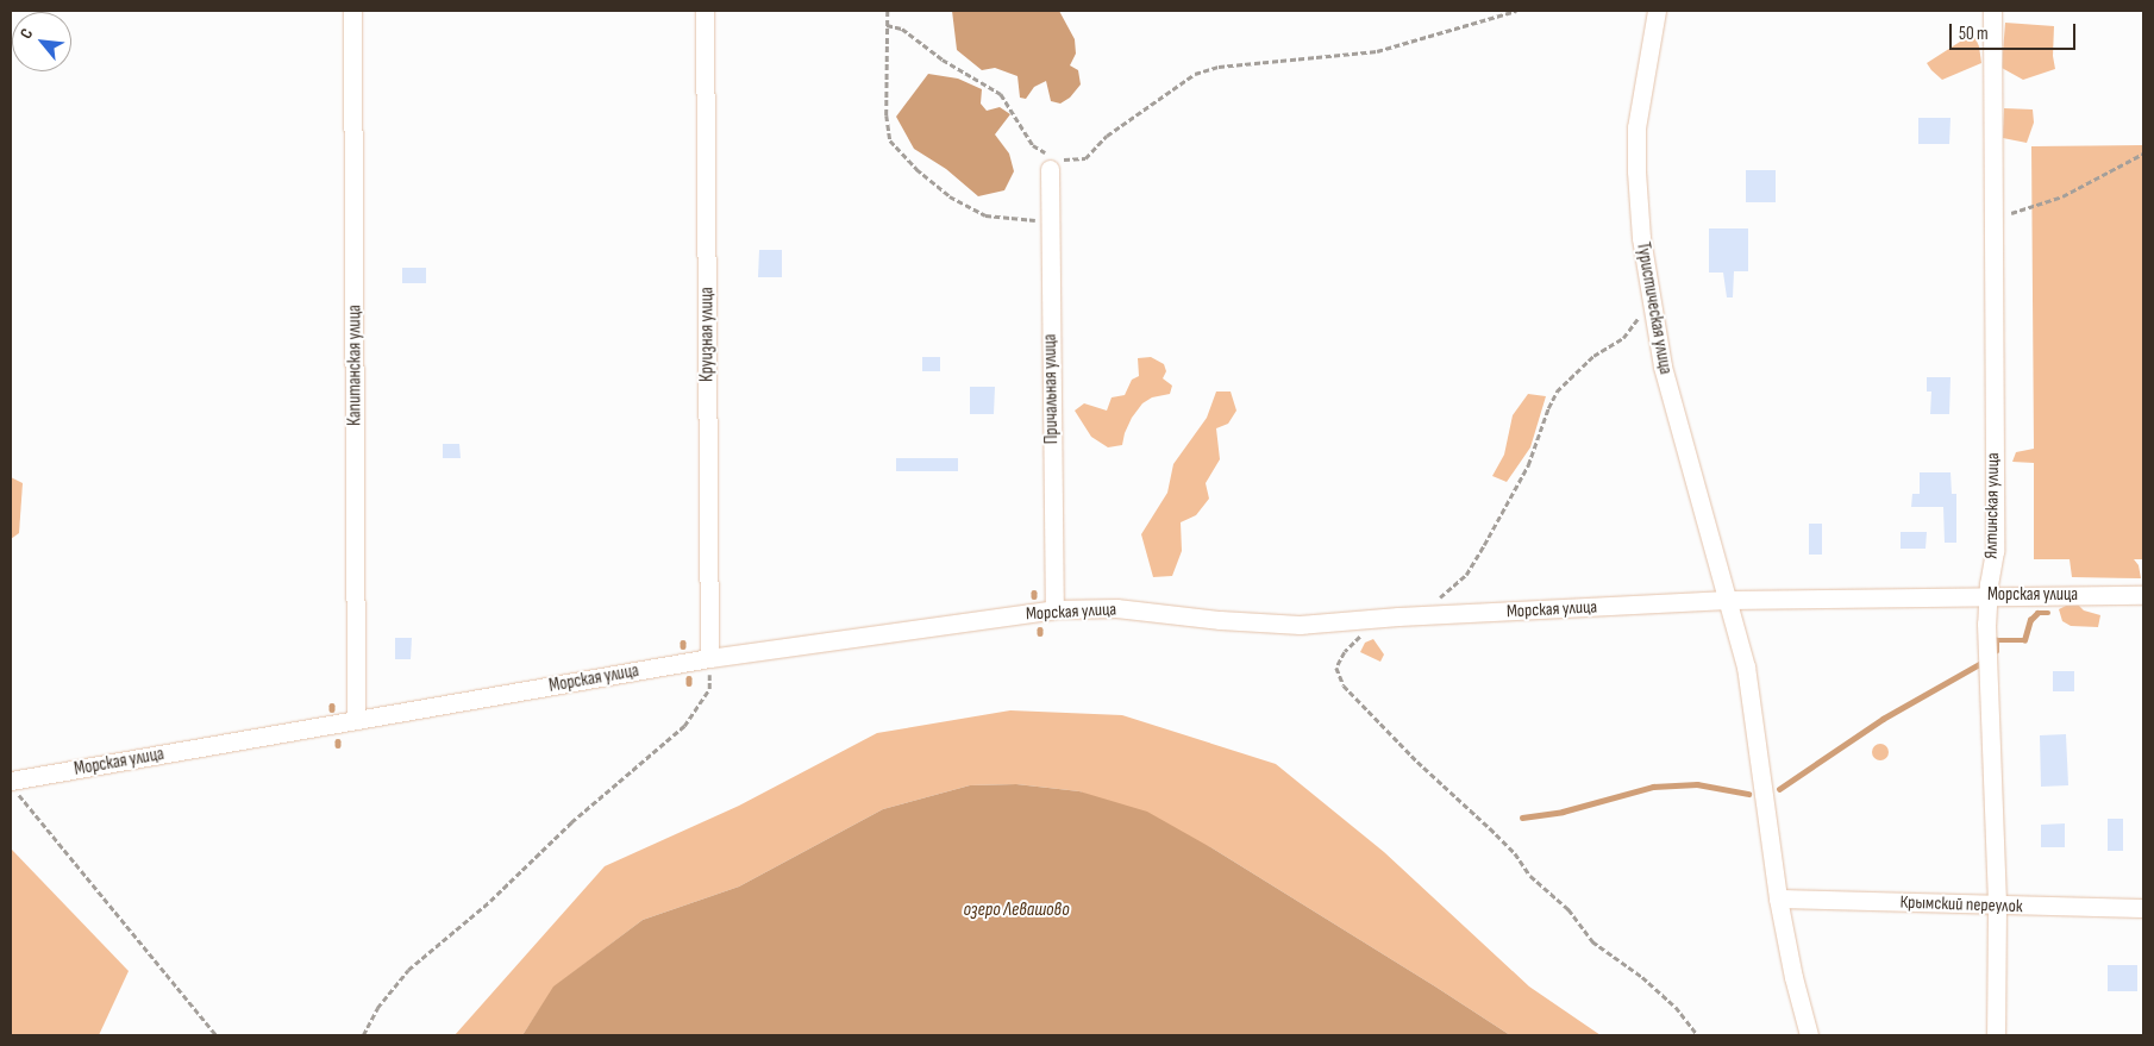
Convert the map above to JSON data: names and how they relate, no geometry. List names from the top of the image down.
{
  "streets": {
    "street": [
      "Туристическая улица",
      "Круизная улица",
      "Капитанская улица",
      "Причальная улица",
      "Ялтинская улица",
      "Морская улица",
      "Крымский переулок"
    ]
  },
  "crossings": [
    ["Туристическая улица", "Морская улица"],
    ["Туристическая улица", "Крымский переулок"],
    ["Круизная улица", "Морская улица"],
    ["Капитанская улица", "Морская улица"],
    ["Причальная улица", "Морская улица"],
    ["Ялтинская улица", "Морская улица"],
    ["Ялтинская улица", "Крымский переулок"]
  ],
  "water": ["озеро Левашово"],
  "scale_bar": "50 m",
  "north": "top left"
}
